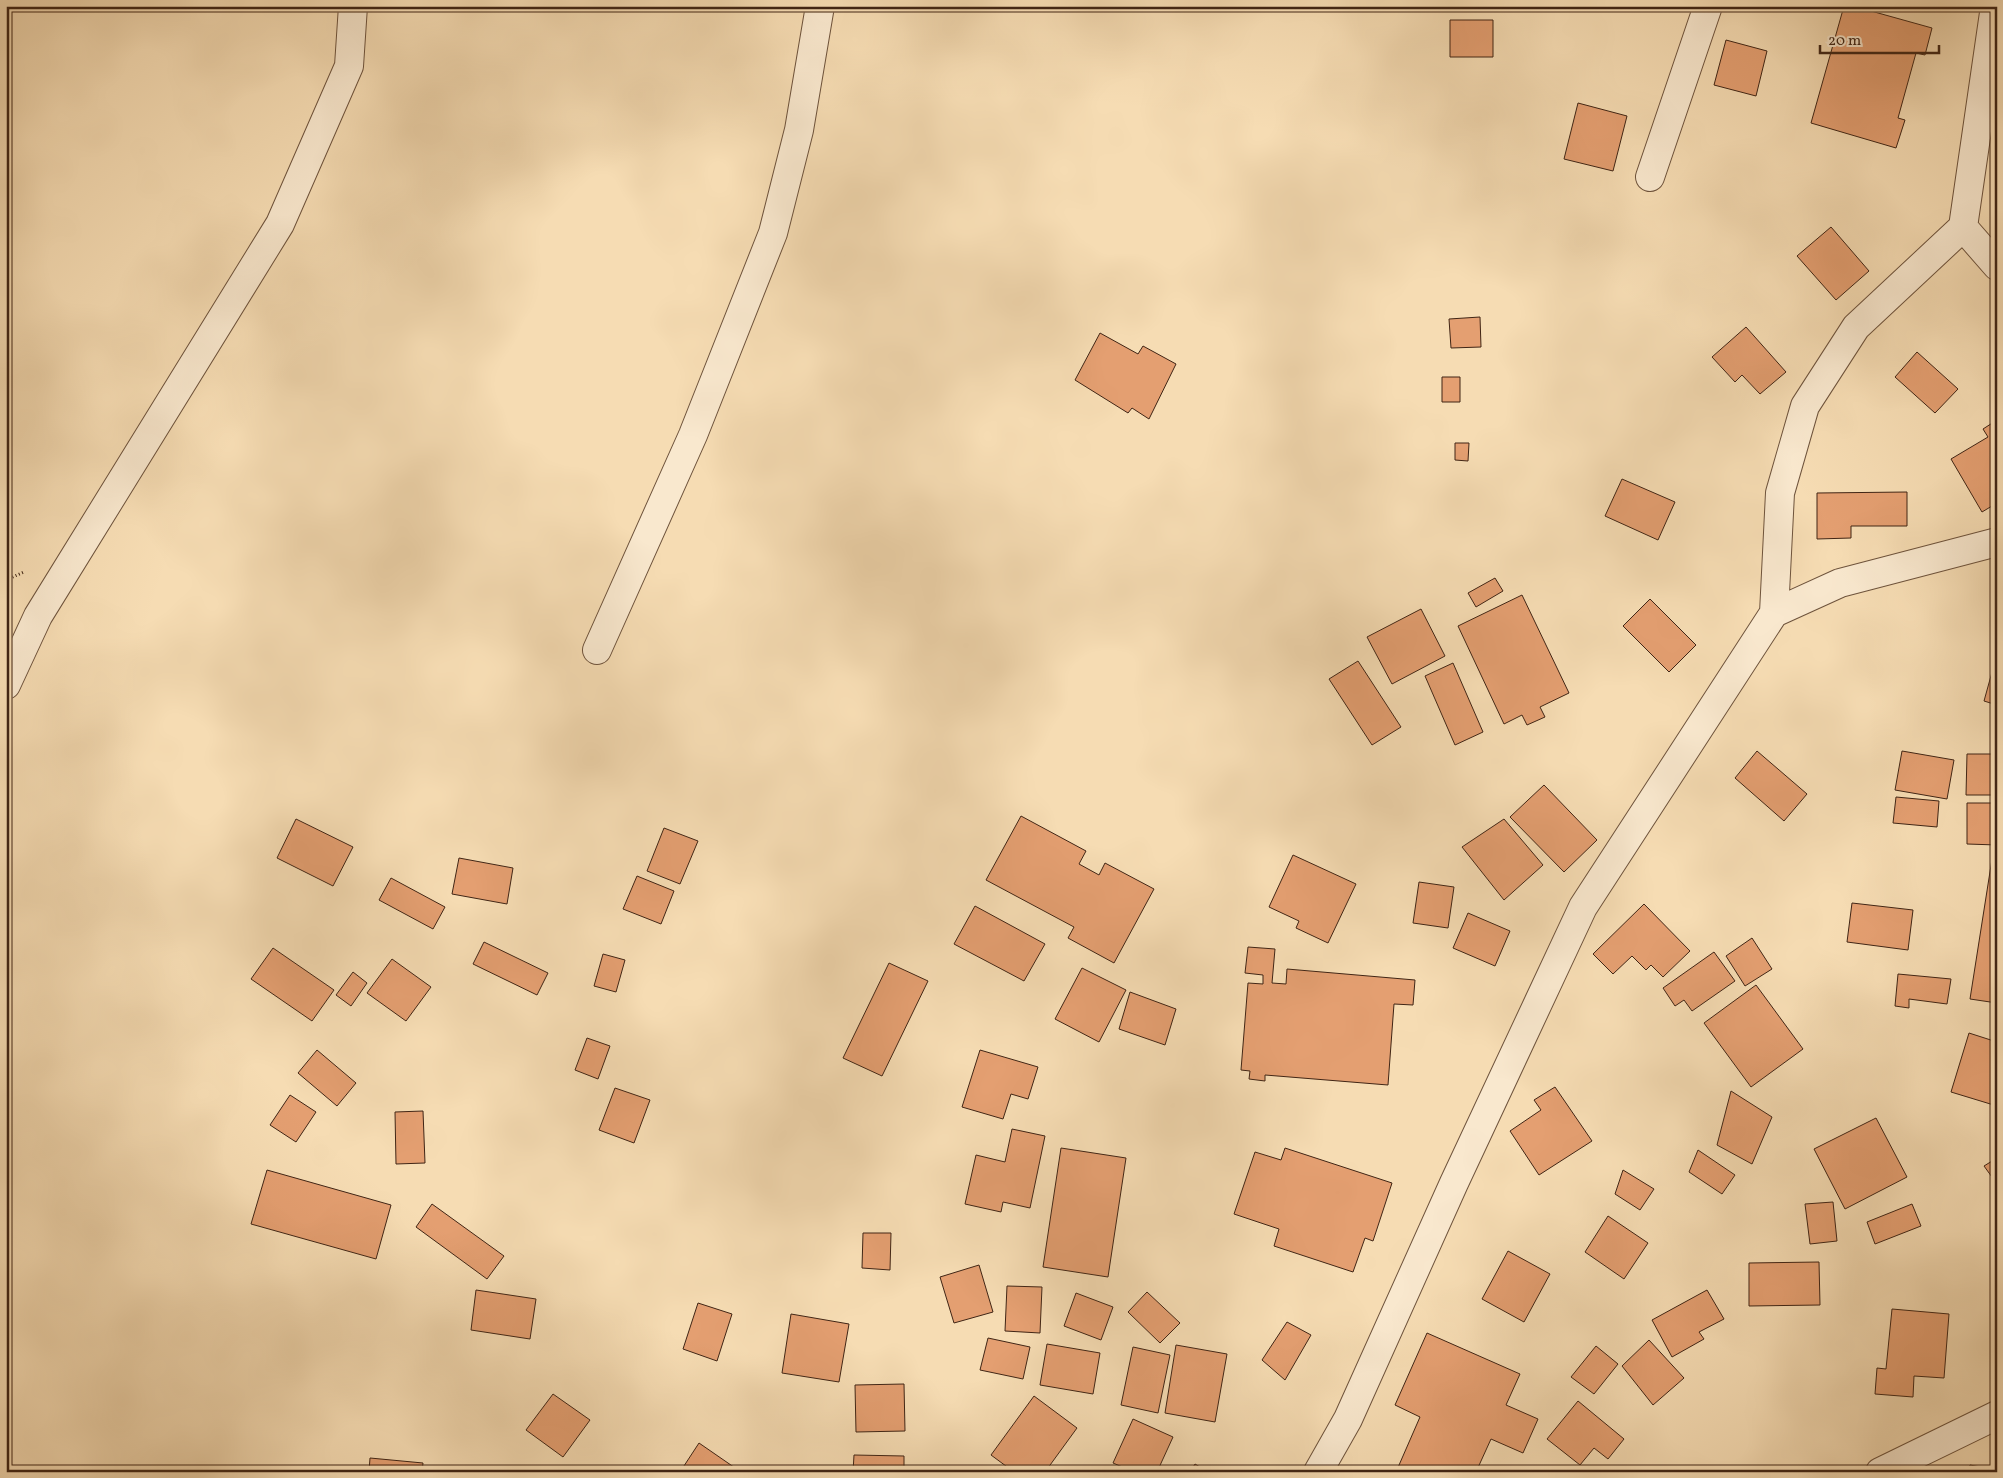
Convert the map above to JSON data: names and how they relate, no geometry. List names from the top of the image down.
{
  "scale_bar": "20 m"
}
